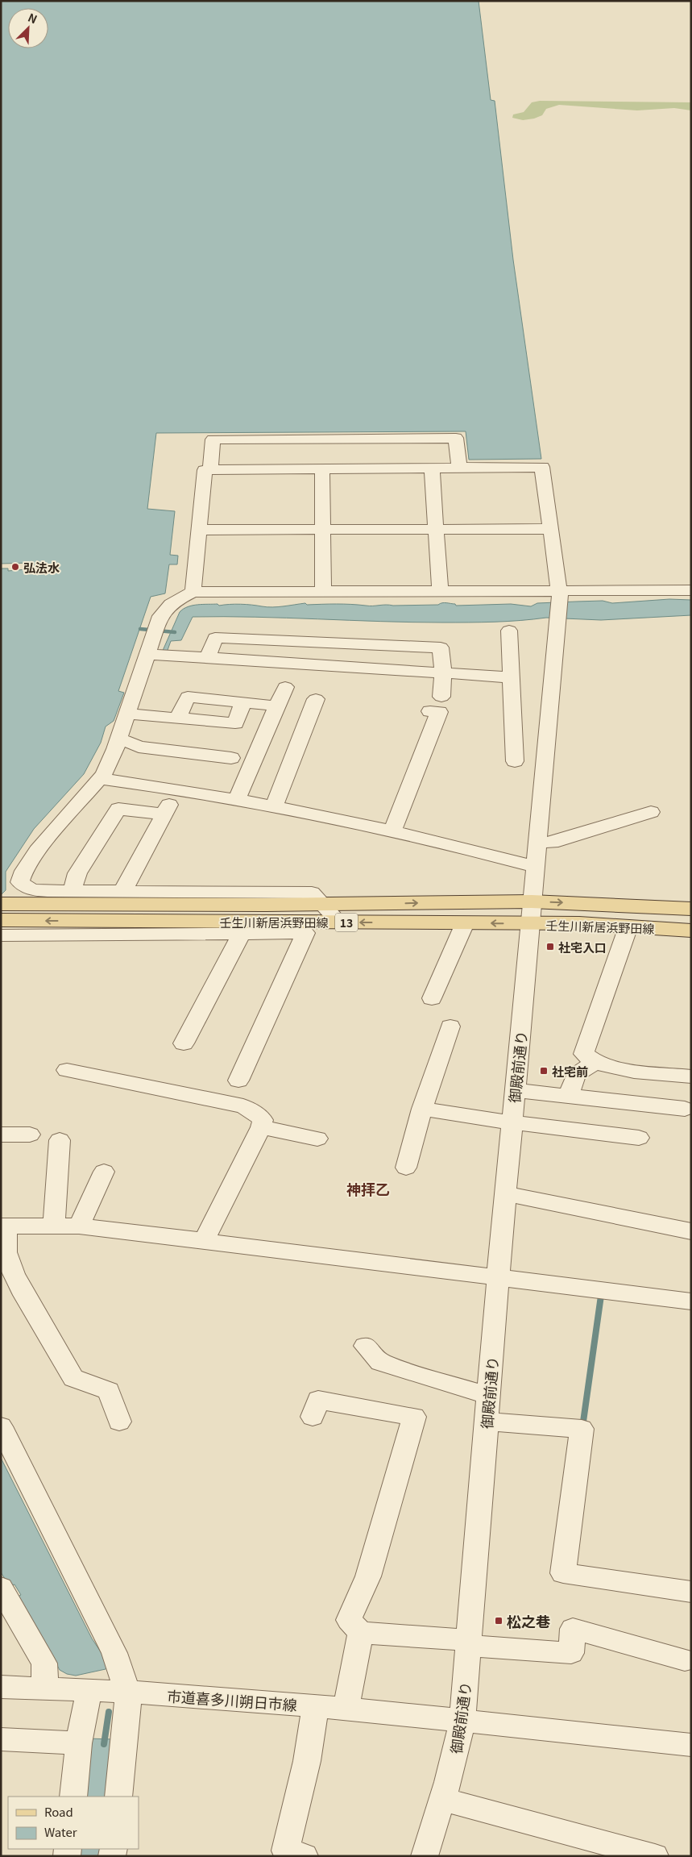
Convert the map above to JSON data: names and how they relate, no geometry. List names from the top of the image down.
{
  "streets": {
    "main road": ["壬生川新居浜野田線", "13"],
    "street": ["御殿前通り", "市道喜多川朔日市線"]
  },
  "crossings": [
    ["壬生川新居浜野田線", "御殿前通り"],
    ["御殿前通り", "市道喜多川朔日市線"]
  ],
  "districts": ["神拝乙"],
  "places": {
    "other": ["弘法水"],
    "transit": ["社宅入口", "社宅前", "松之巷"]
  },
  "legend": ["Road", "Water"],
  "north": "top right"
}
